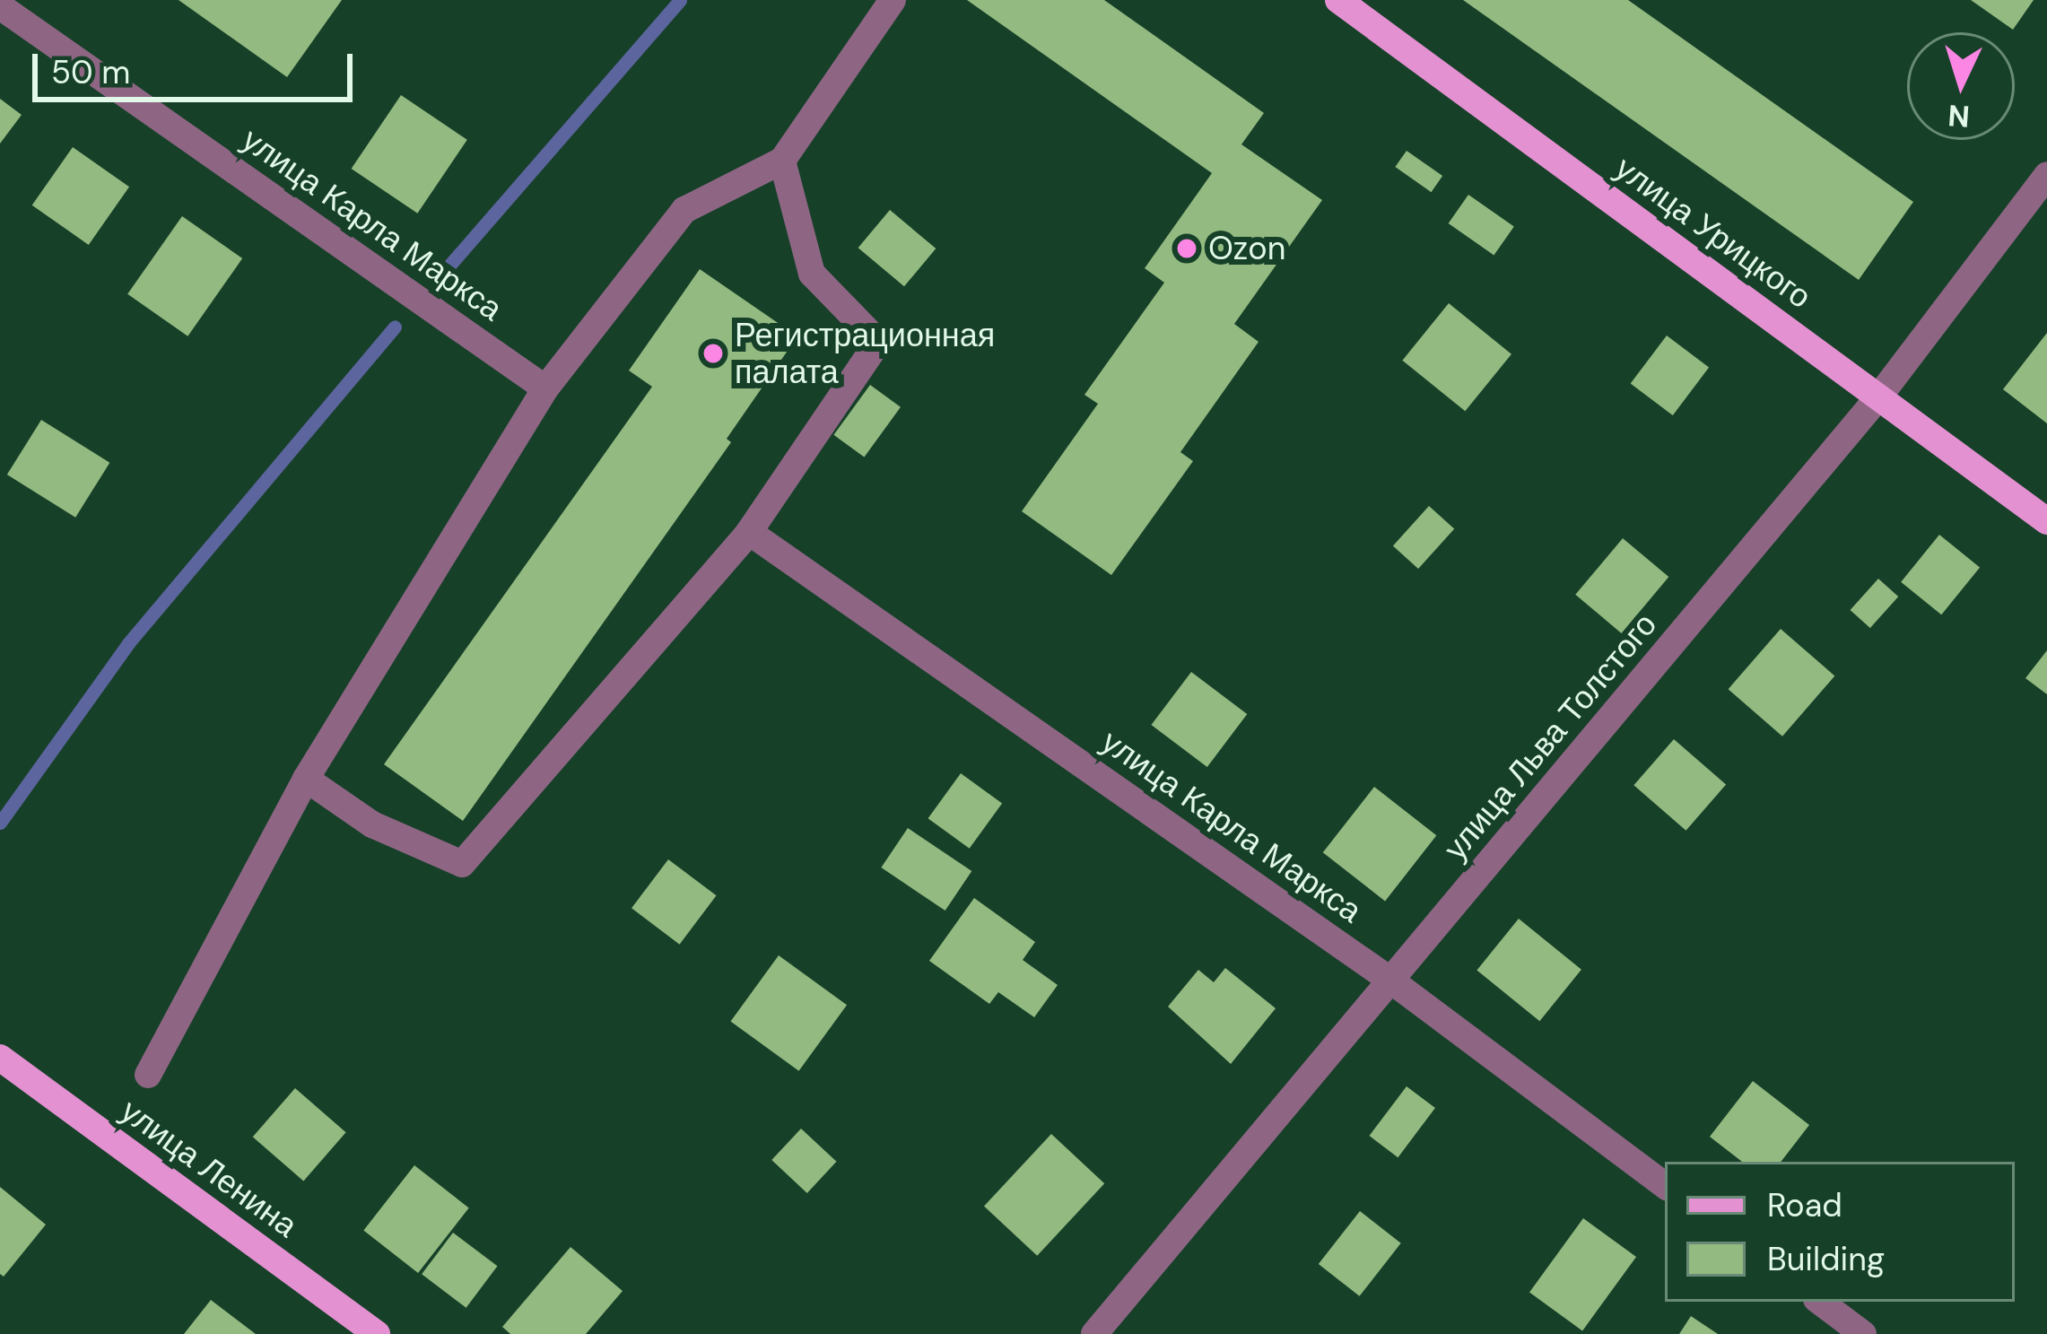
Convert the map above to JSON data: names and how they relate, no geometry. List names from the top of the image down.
{
  "streets": {
    "main road": ["улица Урицкого", "улица Ленина"],
    "street": ["улица Карла Маркса", "улица Льва Толстого"]
  },
  "crossings": [
    ["улица Карла Маркса", "улица Льва Толстого"],
    ["улица Урицкого", "улица Льва Толстого"]
  ],
  "places": ["Ozon", "Регистрационная палата"],
  "legend": ["Road", "Building"],
  "scale_bar": "50 m",
  "north": "bottom"
}
